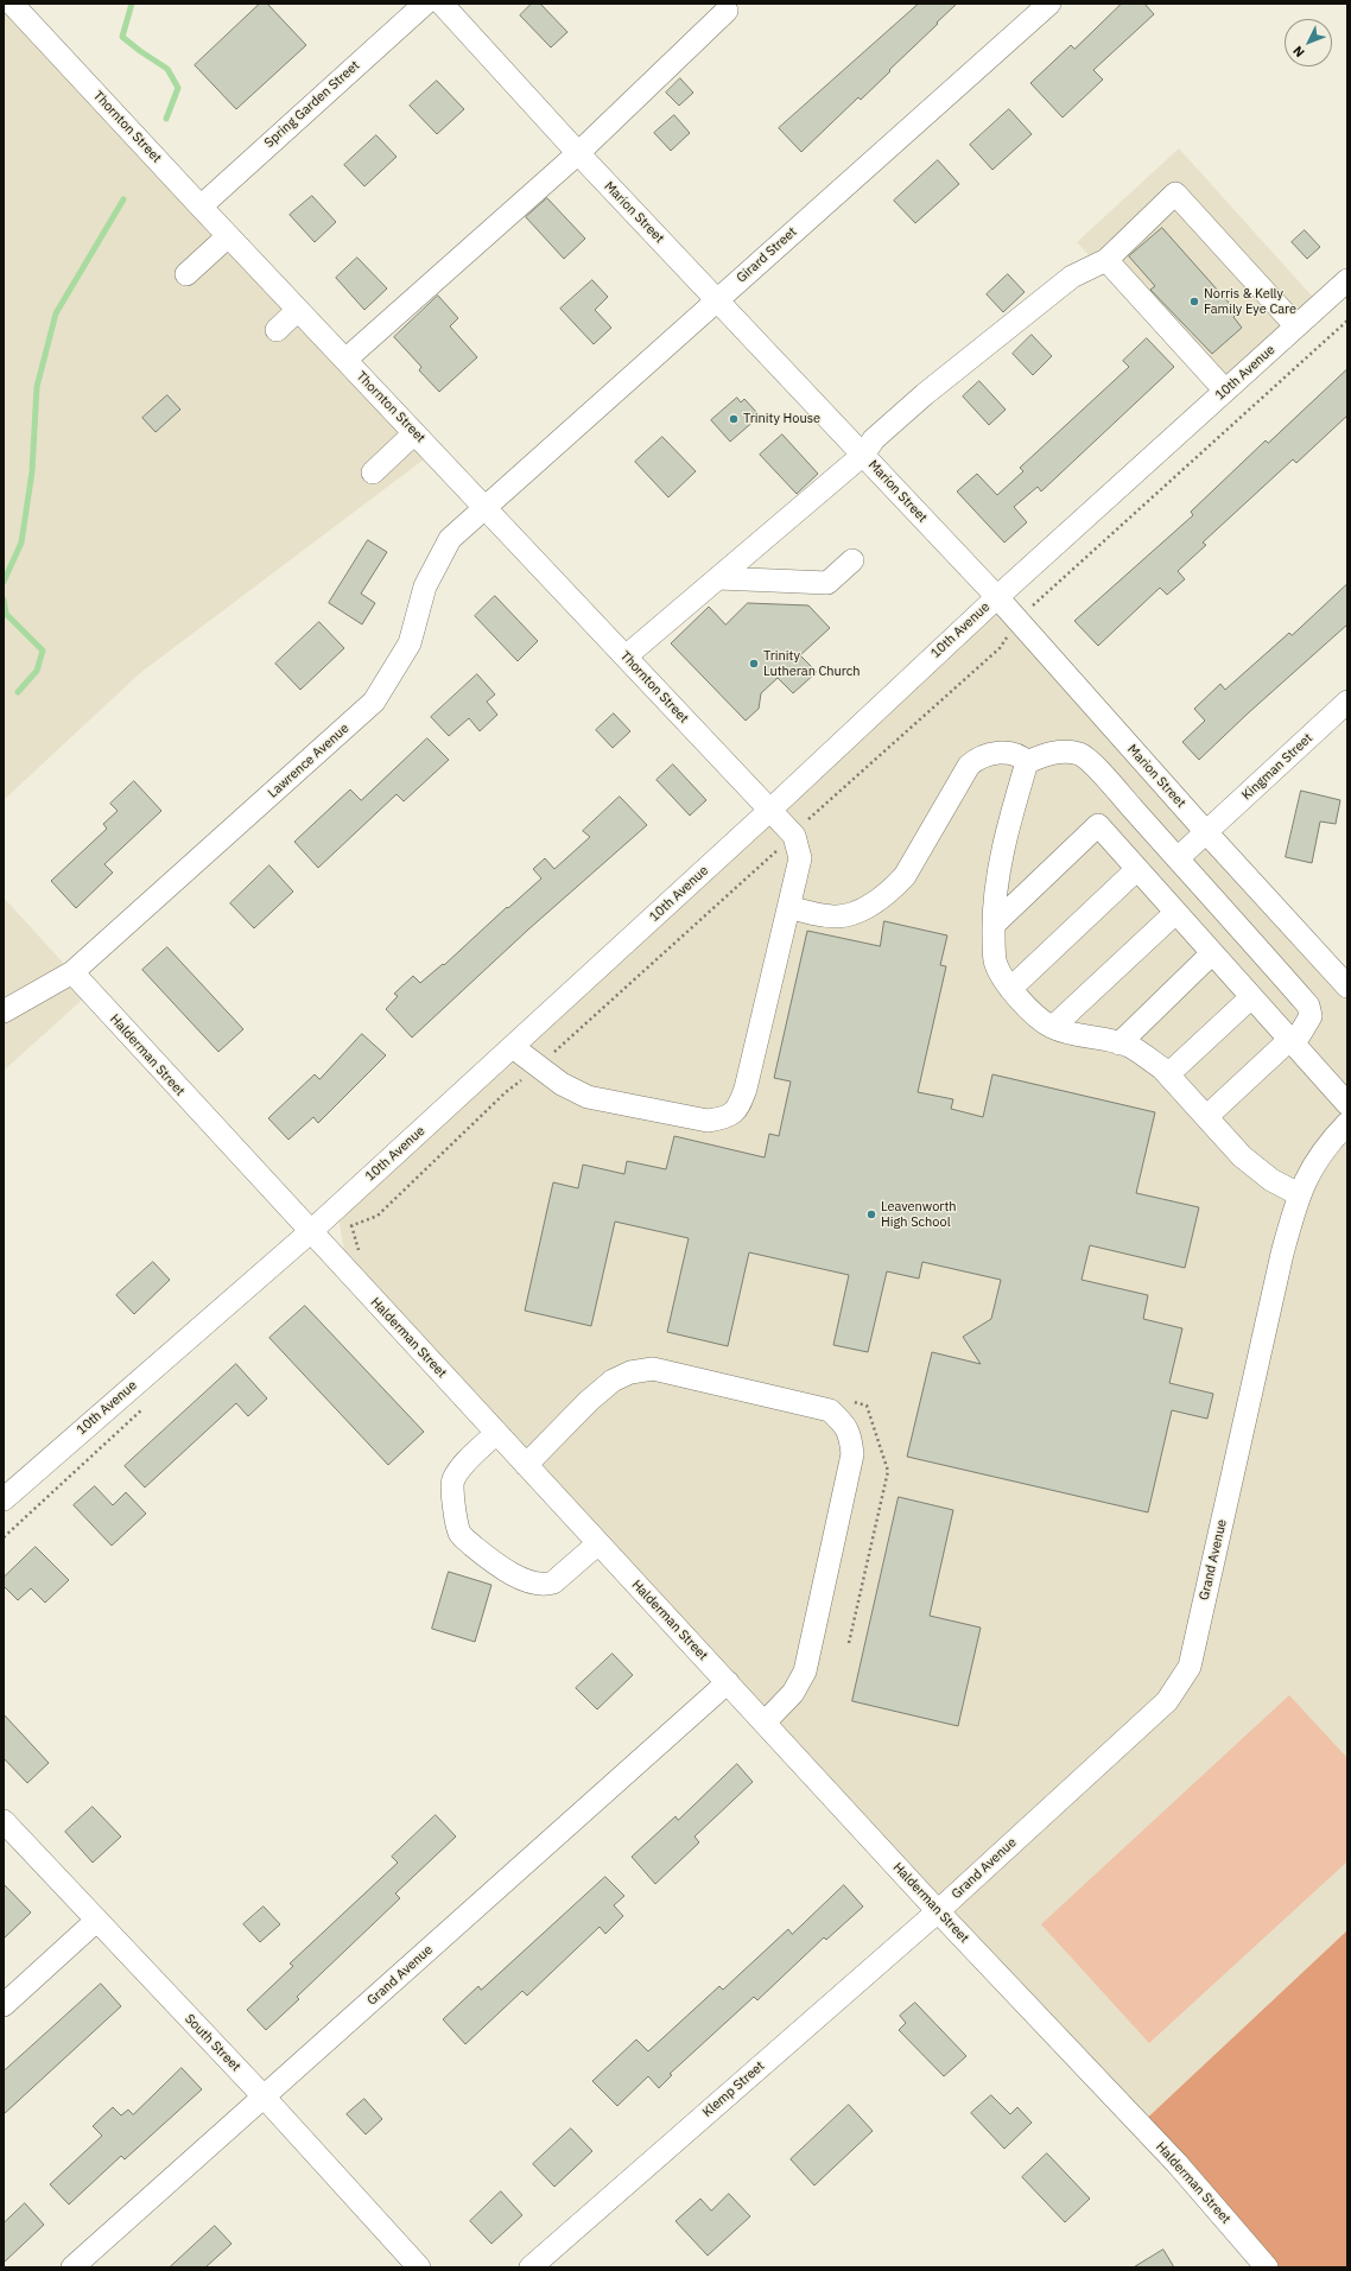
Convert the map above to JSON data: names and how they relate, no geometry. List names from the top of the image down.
{
  "streets": {
    "street": [
      "Spring Garden Street",
      "Thornton Street",
      "Marion Street",
      "Girard Street",
      "10th Avenue",
      "Lawrence Avenue",
      "Kingman Street",
      "Halderman Street",
      "Grand Avenue",
      "South Street",
      "Klemp Street"
    ]
  },
  "crossings": [
    ["Spring Garden Street", "Thornton Street"],
    ["Thornton Street", "Girard Street"],
    ["Thornton Street", "10th Avenue"],
    ["Thornton Street", "Lawrence Avenue"],
    ["Marion Street", "Girard Street"],
    ["Marion Street", "10th Avenue"],
    ["Marion Street", "Kingman Street"],
    ["Girard Street", "Lawrence Avenue"],
    ["10th Avenue", "Halderman Street"],
    ["Lawrence Avenue", "Halderman Street"],
    ["Halderman Street", "Grand Avenue"],
    ["Halderman Street", "Klemp Street"],
    ["Grand Avenue", "South Street"],
    ["Grand Avenue", "Klemp Street"]
  ],
  "places": [
    "Norris & Kelly Family Eye Care",
    "Trinity House",
    "Trinity Lutheran Church",
    "Leavenworth High School"
  ],
  "north": "bottom left"
}
